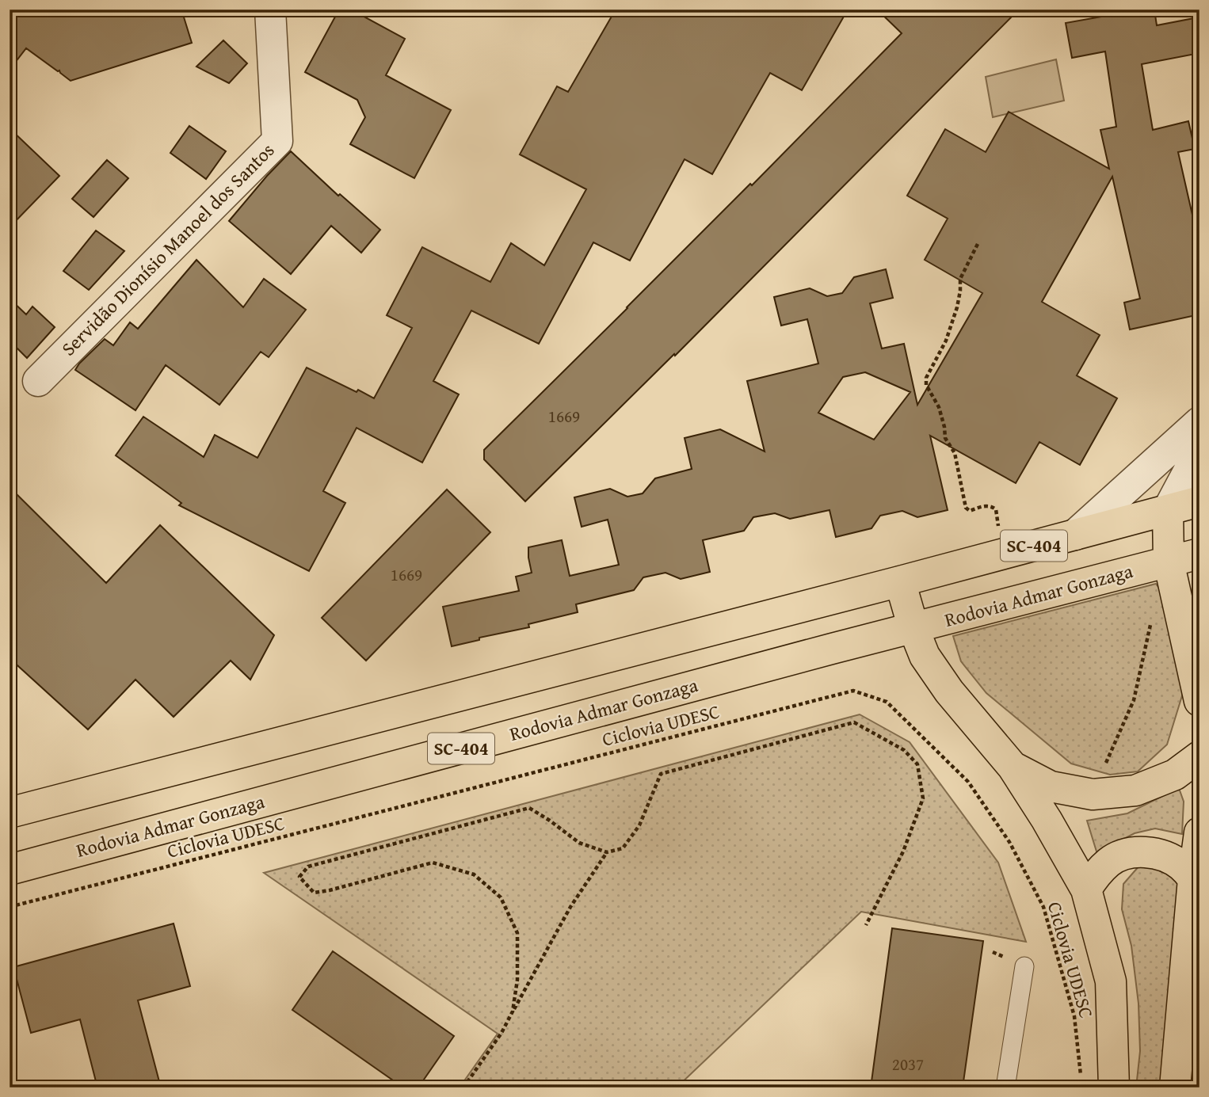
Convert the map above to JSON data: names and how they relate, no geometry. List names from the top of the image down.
{
  "streets": {
    "main road": ["SC-404", "Rodovia Admar Gonzaga"],
    "street": ["Servidão Dionísio Manoel dos Santos"],
    "path": ["Ciclovia UDESC"]
  },
  "house_numbers": ["1669", "1669", "2037"]
}
